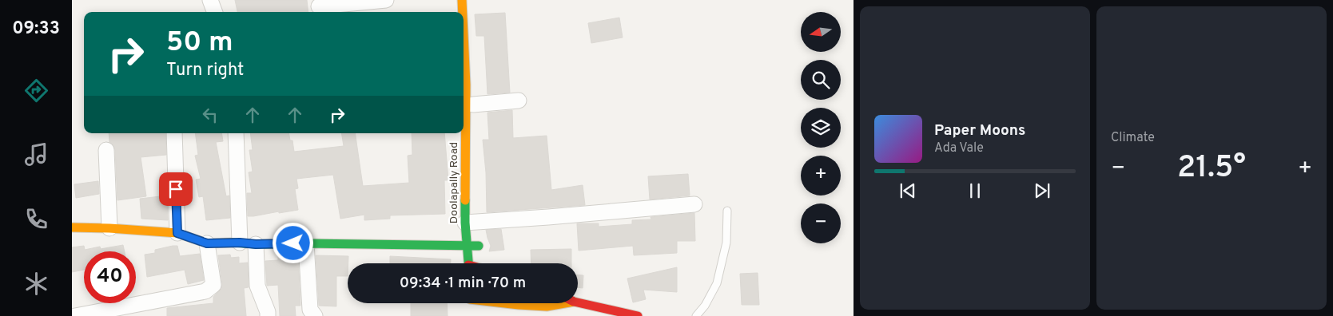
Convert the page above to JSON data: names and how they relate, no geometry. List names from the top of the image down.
{
  "streets": {
    "street": ["Doolapally Road"]
  },
  "north": "left",
  "page": {
    "tabs": "09:33",
    "tile": "Climate",
    "map_buttons": ["+", "−"],
    "turn": ["50 m", "Turn right"],
    "song": ["Paper Moons", "Ada Vale"],
    "heat": ["−", "21.5°", "+"],
    "limit": "40",
    "trip": "09:34 · 1 min · 70 m"
  }
}
